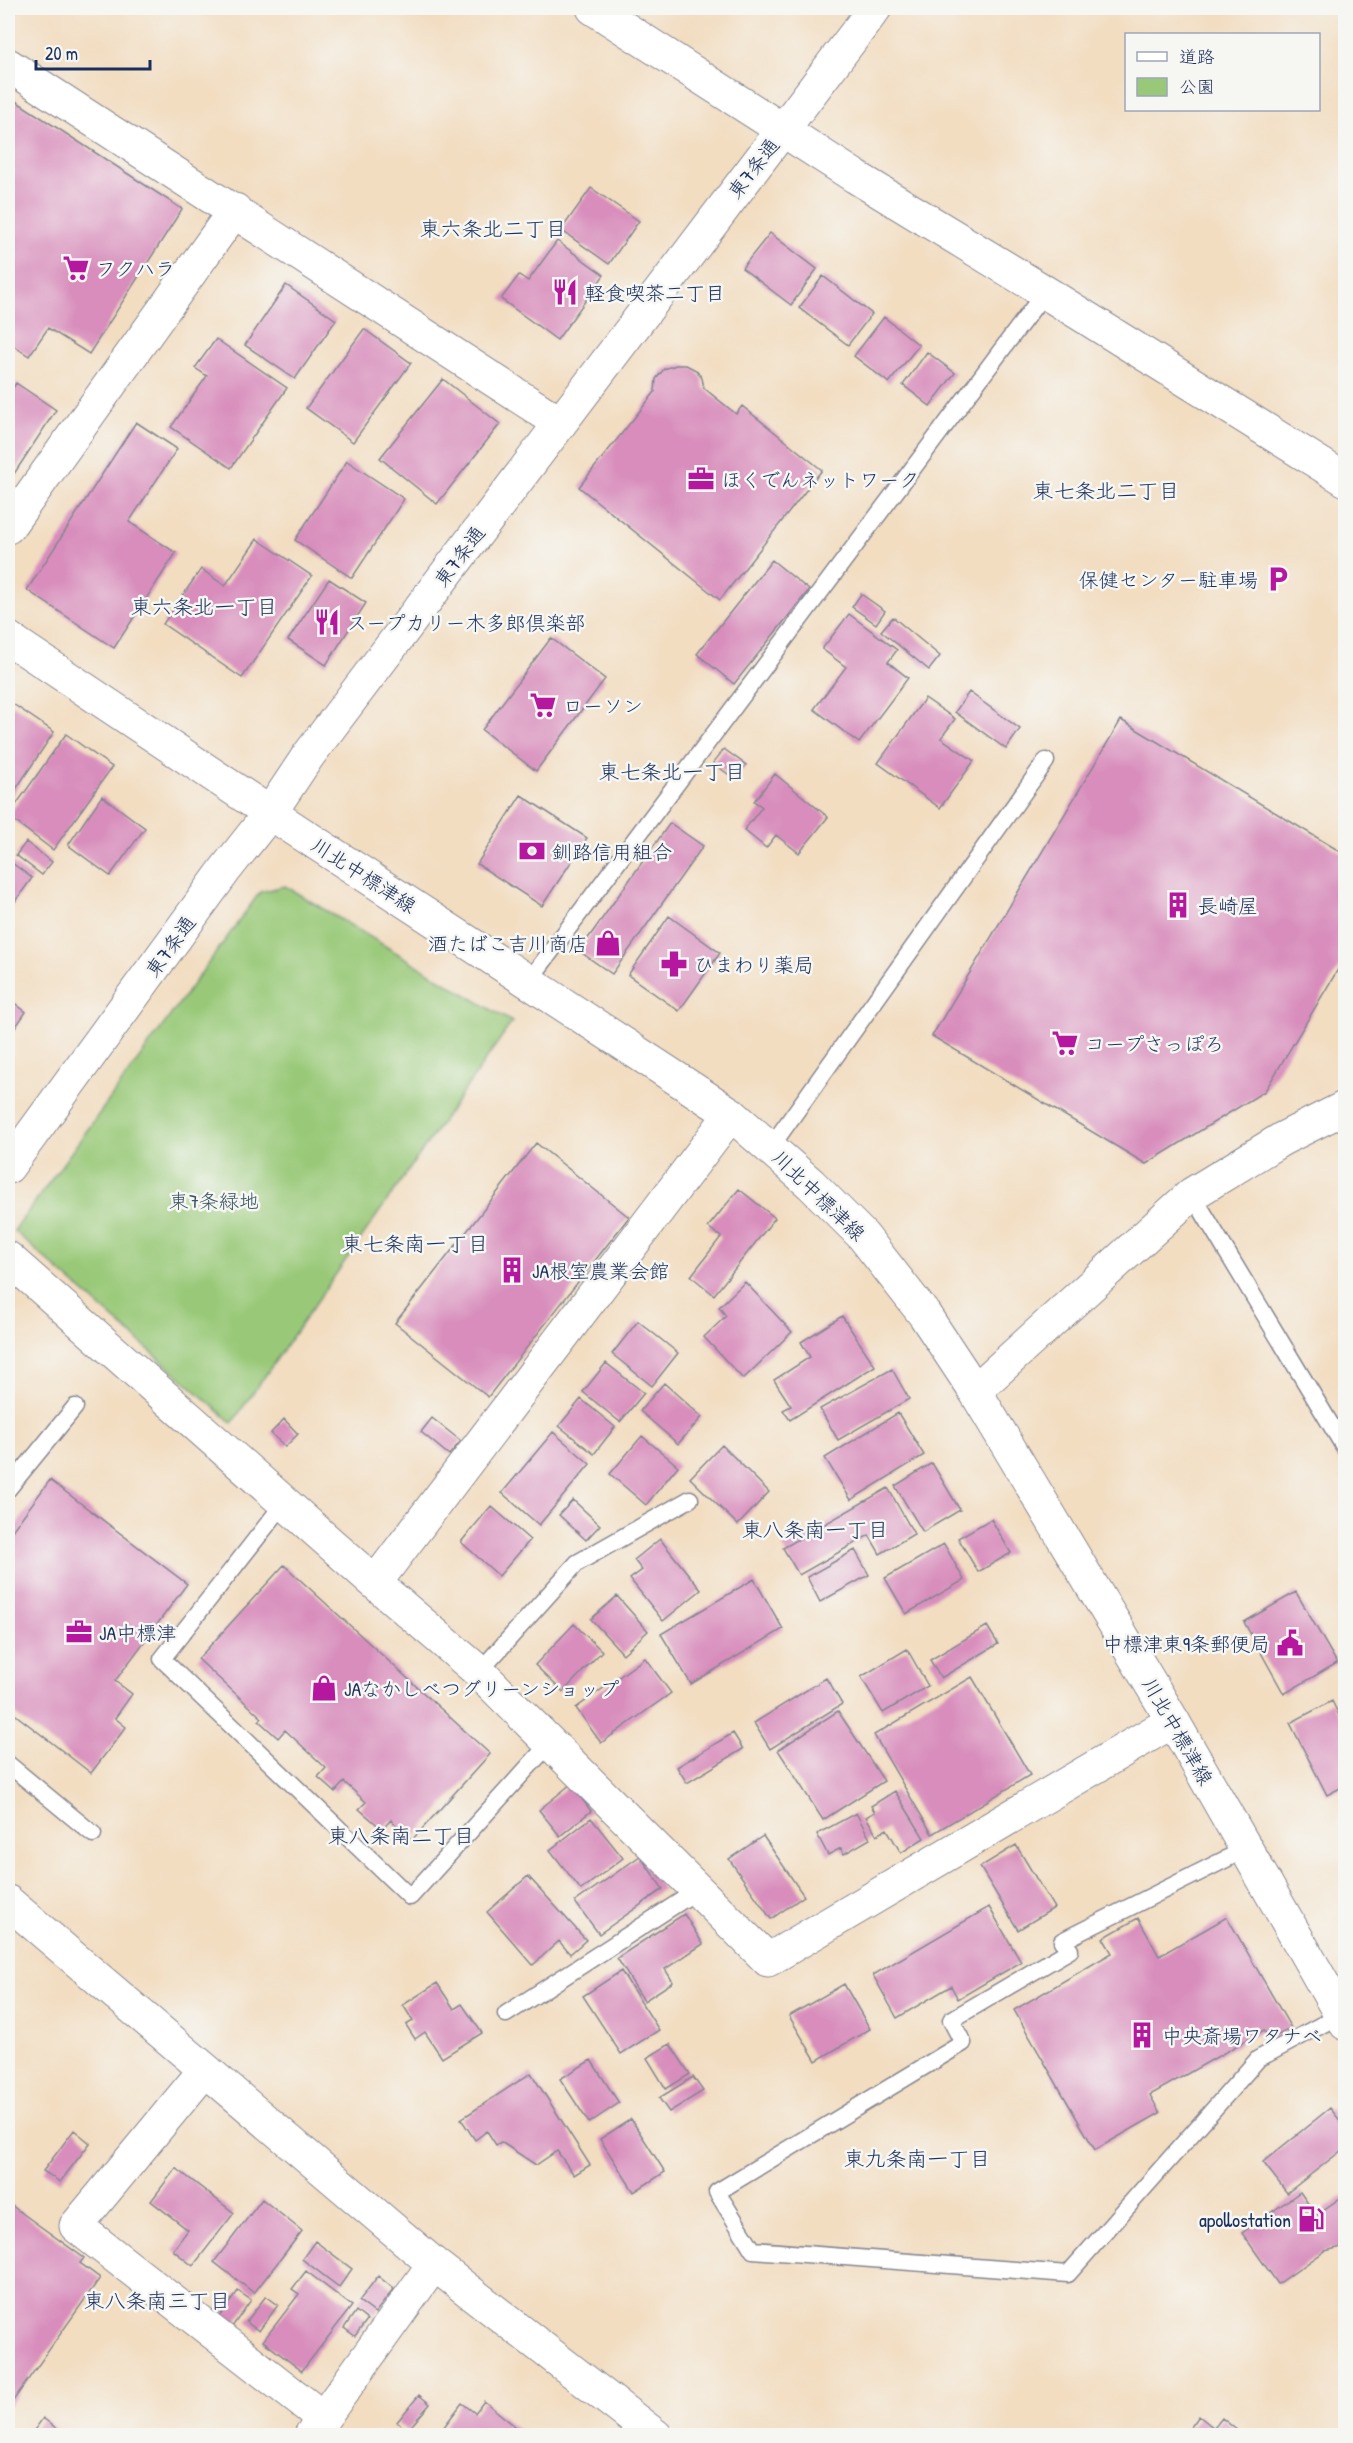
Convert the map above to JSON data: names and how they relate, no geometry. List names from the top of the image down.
{
  "streets": {
    "street": ["東7条通", "川北中標津線"]
  },
  "crossings": [
    ["東7条通", "川北中標津線"]
  ],
  "districts": [
    "東六条北二丁目",
    "東七条北二丁目",
    "東六条北一丁目",
    "東七条北一丁目",
    "東七条南一丁目",
    "東八条南一丁目",
    "東八条南二丁目",
    "東九条南一丁目",
    "東八条南三丁目"
  ],
  "parks": ["東7条緑地"],
  "places": {
    "supermarket": ["フクハラ", "ローソン", "コープさっぽろ"],
    "restaurant": ["軽食喫茶二丁目", "スープカリー木多郎倶楽部"],
    "office": ["ほくでんネットワーク", "JA中標津"],
    "parking": ["保健センター駐車場"],
    "bank": ["釧路信用組合"],
    "building": ["長崎屋", "JA根室農業会館", "中央斎場ワタナベ"],
    "shop": ["酒たばこ吉川商店", "JAなかしべつグリーンショップ"],
    "pharmacy": ["ひまわり薬局"],
    "public building": ["中標津東9条郵便局"],
    "fuel station": ["apollostation"]
  },
  "legend": ["道路", "公園"],
  "scale_bar": "20 m"
}
